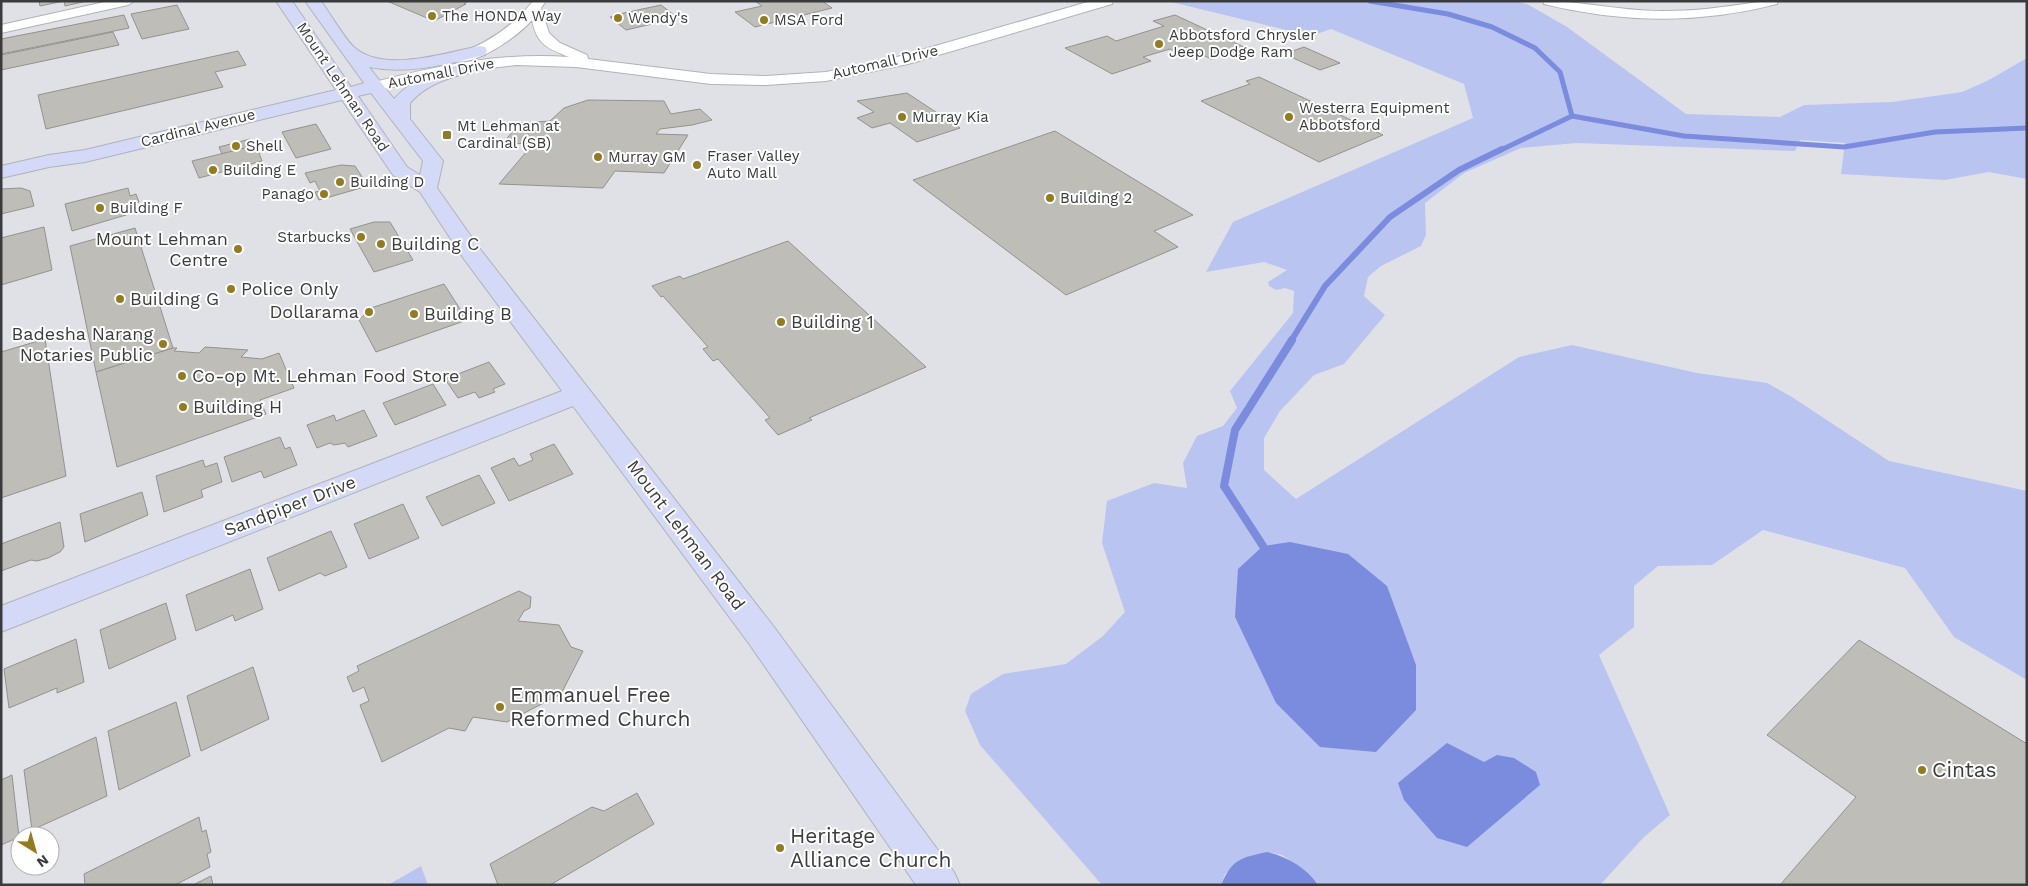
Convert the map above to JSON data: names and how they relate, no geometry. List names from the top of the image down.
{
  "streets": {
    "main road": ["Mount Lehman Road", "Cardinal Avenue", "Sandpiper Drive"],
    "street": ["Automall Drive"]
  },
  "crossings": [
    ["Automall Drive", "Mount Lehman Road"],
    ["Automall Drive", "Cardinal Avenue"],
    ["Mount Lehman Road", "Cardinal Avenue"],
    ["Mount Lehman Road", "Sandpiper Drive"]
  ],
  "places": {
    "other": [
      "The HONDA Way",
      "Wendy's",
      "MSA Ford",
      "Abbotsford Chrysler Jeep Dodge Ram",
      "Murray Kia",
      "Westerra Equipment Abbotsford",
      "Shell",
      "Murray GM",
      "Fraser Valley Auto Mall",
      "Building E",
      "Building D",
      "Panago",
      "Building 2",
      "Building F",
      "Starbucks",
      "Building C",
      "Mount Lehman Centre",
      "Police Only",
      "Building G",
      "Dollarama",
      "Building B",
      "Building 1",
      "Badesha Narang Notaries Public",
      "Co-op Mt. Lehman Food Store",
      "Building H",
      "Emmanuel Free Reformed Church",
      "Cintas",
      "Heritage Alliance Church"
    ],
    "transit": ["Mt Lehman at Cardinal (SB)"]
  },
  "north": "bottom right"
}
